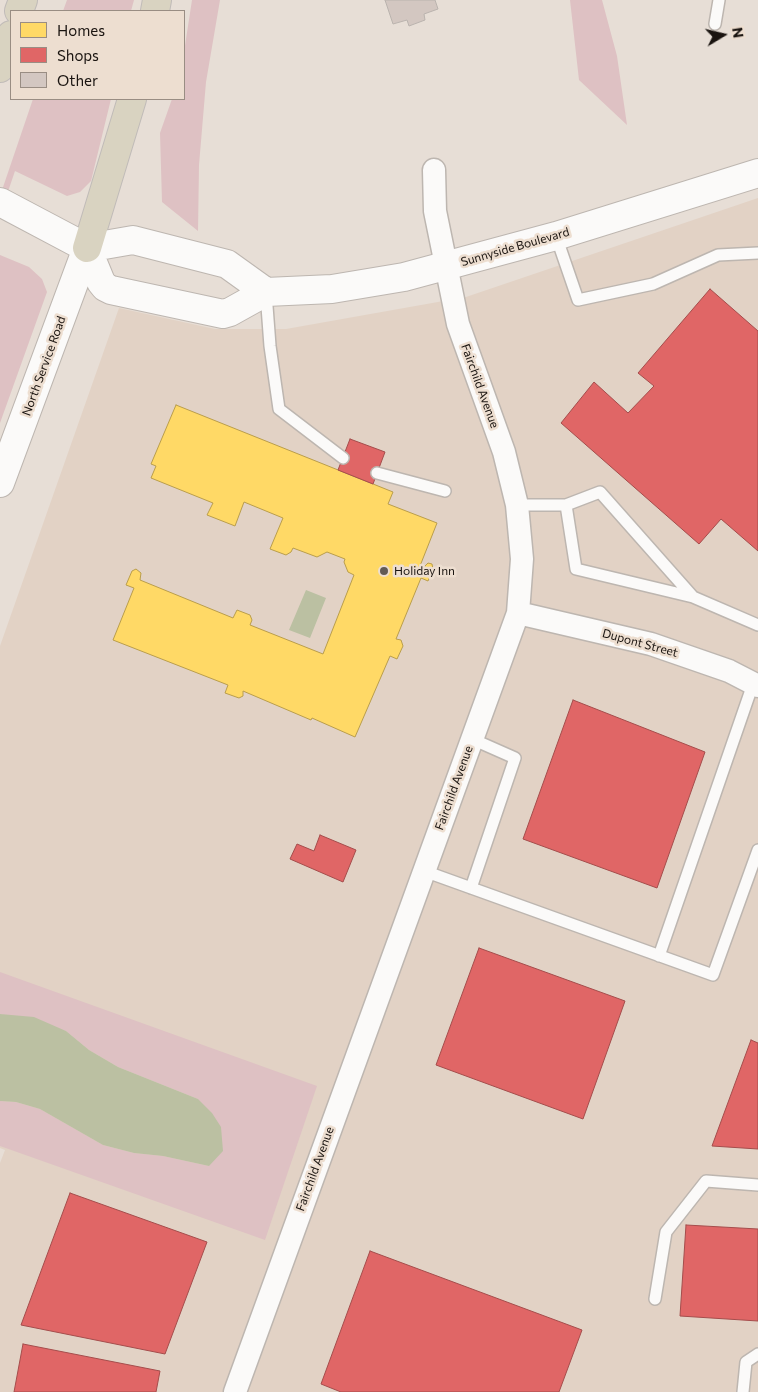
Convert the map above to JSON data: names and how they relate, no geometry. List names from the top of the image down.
{
  "streets": {
    "main road": ["Sunnyside Boulevard", "North Service Road"],
    "street": ["Fairchild Avenue", "Dupont Street"]
  },
  "crossings": [
    ["Sunnyside Boulevard", "North Service Road"],
    ["Sunnyside Boulevard", "Fairchild Avenue"],
    ["Fairchild Avenue", "Dupont Street"]
  ],
  "places": ["Holiday Inn"],
  "legend": ["Homes", "Shops", "Other"],
  "north": "right"
}
